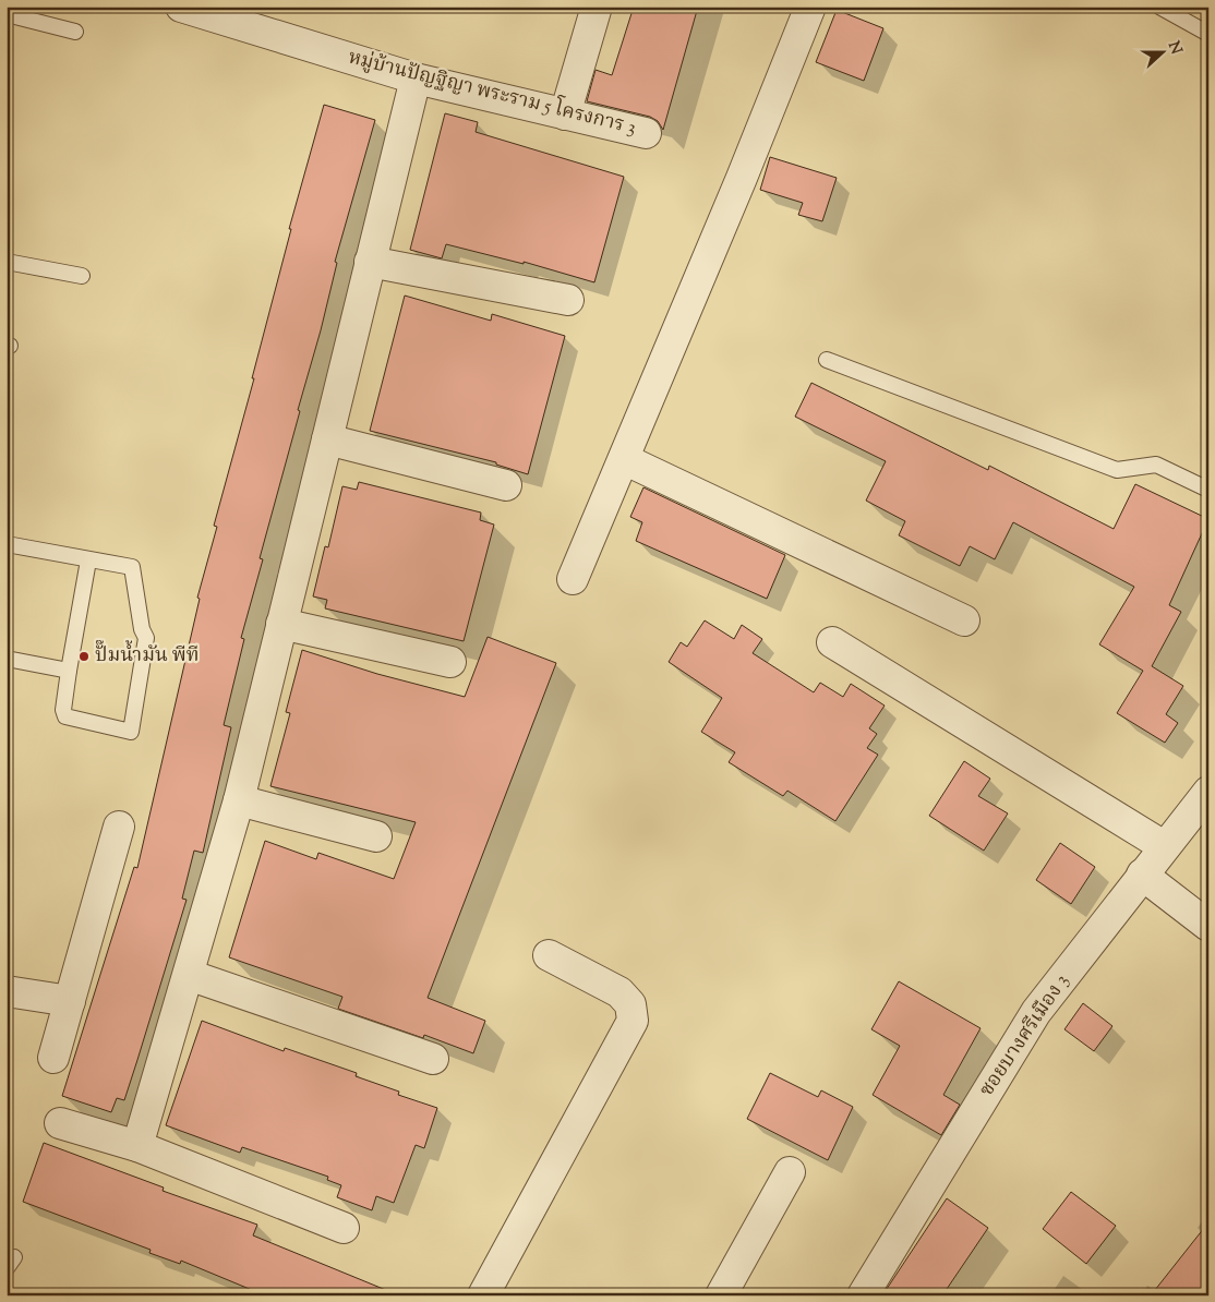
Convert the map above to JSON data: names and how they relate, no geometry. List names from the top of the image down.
{
  "streets": {
    "street": ["หมู่บ้านปัญฐิญา พระราม 5 โครงการ 3", "ซอยบางศรีเมือง 3"]
  },
  "places": ["ปั๊มน้ำมัน พีที"],
  "north": "right"
}
